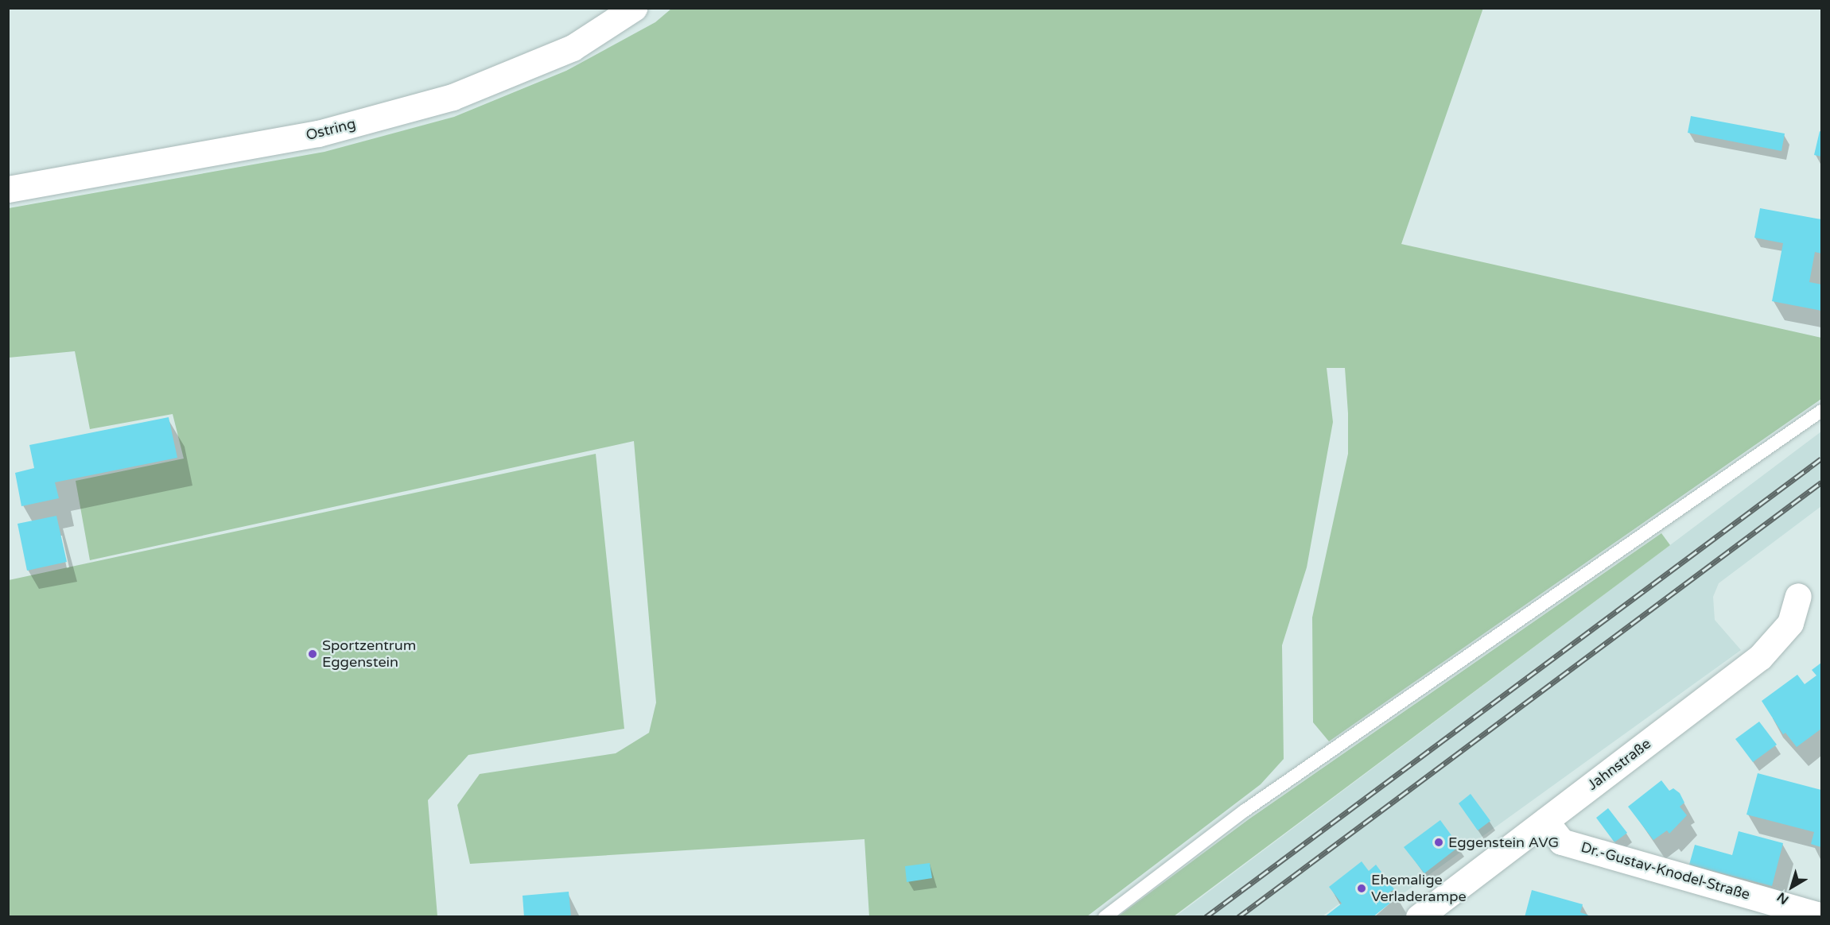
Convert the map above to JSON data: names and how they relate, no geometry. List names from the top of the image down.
{
  "streets": {
    "street": ["Ostring", "Jahnstraße", "Dr.-Gustav-Knodel-Straße"]
  },
  "crossings": [
    ["Jahnstraße", "Dr.-Gustav-Knodel-Straße"]
  ],
  "places": ["Sportzentrum Eggenstein", "Eggenstein AVG", "Ehemalige Verladerampe"],
  "north": "bottom left"
}
